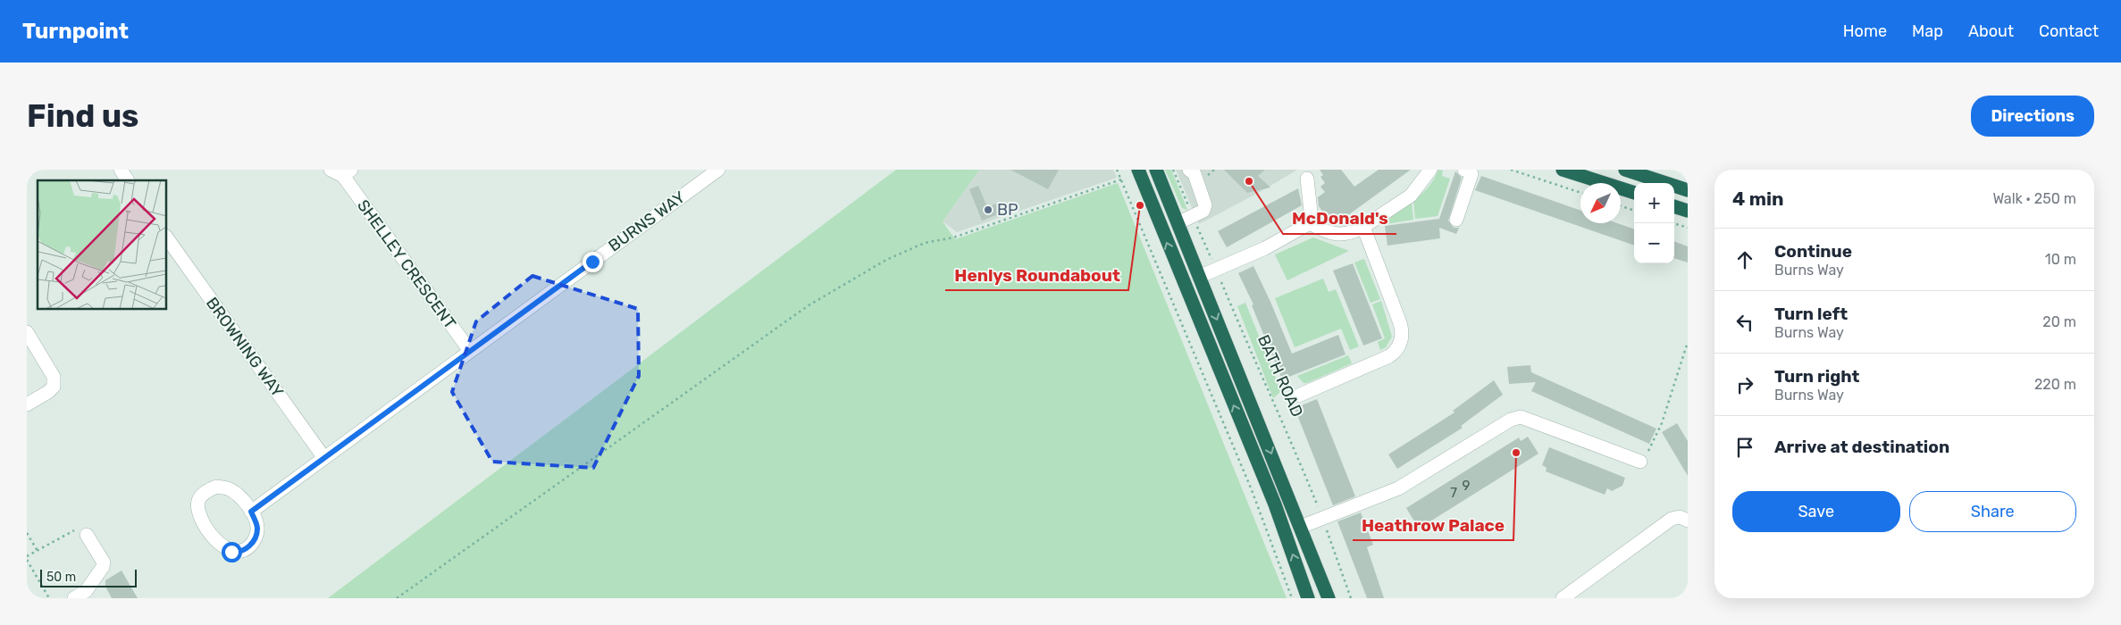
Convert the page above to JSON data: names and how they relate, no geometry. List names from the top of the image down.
{
  "streets": {
    "street": ["BURNS WAY", "SHELLEY CRESCENT", "BROWNING WAY"],
    "path": ["BATH ROAD"]
  },
  "crossings": [
    ["BURNS WAY", "SHELLEY CRESCENT"],
    ["BURNS WAY", "BROWNING WAY"]
  ],
  "places": [
    "McDonald's",
    "Henlys Roundabout",
    "BP",
    "Heathrow Palace"
  ],
  "house_numbers": ["9", "7"],
  "scale_bar": "50 m",
  "north": "bottom left",
  "page": {
    "header": "Turnpoint",
    "nav": [
      "Home",
      "Map",
      "About",
      "Contact"
    ],
    "buttons": [
      "Directions",
      ["Save", "Share"]
    ],
    "title": "Find us",
    "heading": ["4 min", "Walk · 250 m"],
    "map_buttons": ["+", "−"],
    "list": [
      ["Continue", "Burns Way", "10 m"],
      ["Turn left", "Burns Way", "20 m"],
      ["Turn right", "Burns Way", "220 m"],
      "Arrive at destination"
    ],
    "scale": "50 m"
  }
}
